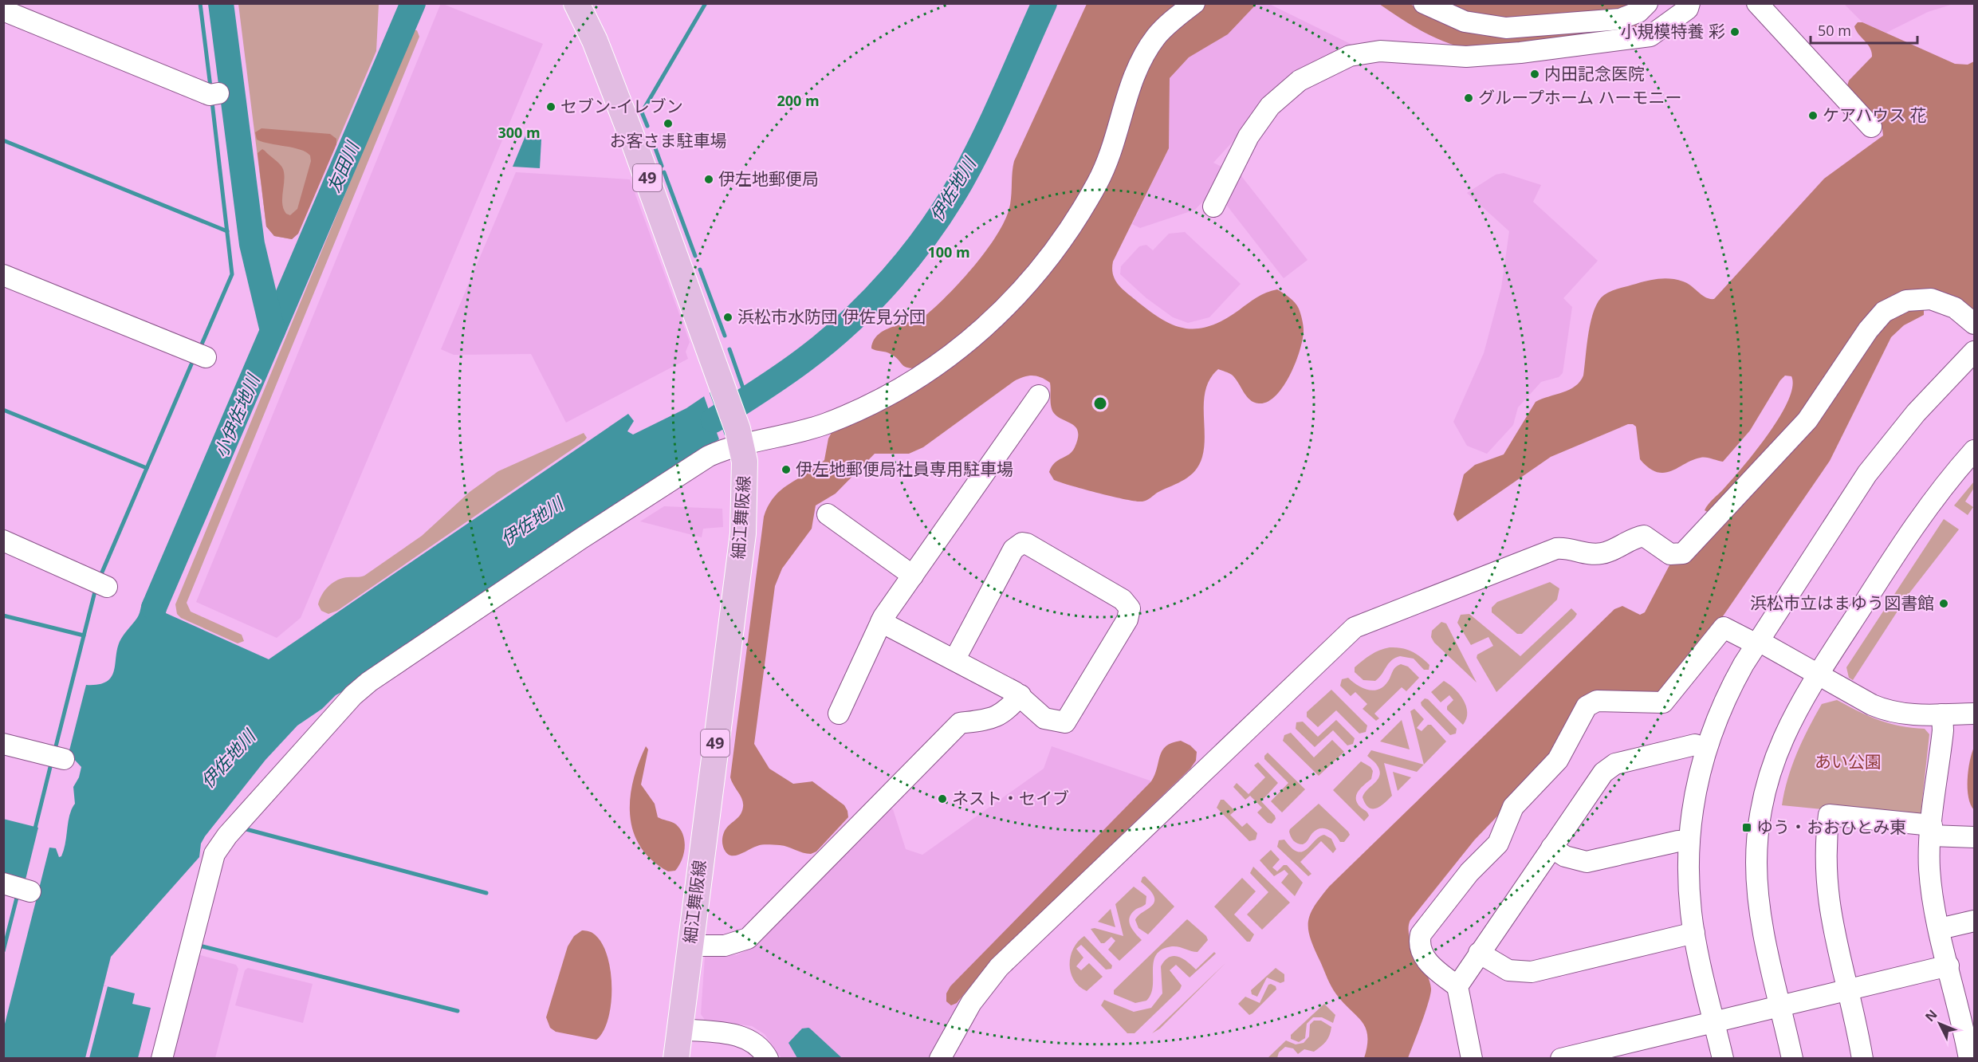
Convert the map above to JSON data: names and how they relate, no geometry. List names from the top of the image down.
{
  "streets": {
    "main road": ["49", "細江舞阪線"]
  },
  "water": ["友田川", "伊佐地川", "小伊佐地川"],
  "parks": ["あい公園"],
  "places": {
    "other": [
      "小規模特養 彩",
      "内田記念医院",
      "グループホーム ハーモニー",
      "セブン-イレブン",
      "ケアハウス 花",
      "お客さま駐車場",
      "伊左地郵便局",
      "浜松市水防団 伊佐見分団",
      "伊左地郵便局社員専用駐車場",
      "浜松市立はまゆう図書館",
      "ネスト・セイブ"
    ],
    "transit": ["ゆう・おおひとみ東"]
  },
  "scale_bar": "50 m",
  "north": "top left",
  "rings": ["200 m", "300 m", "100 m"]
}
